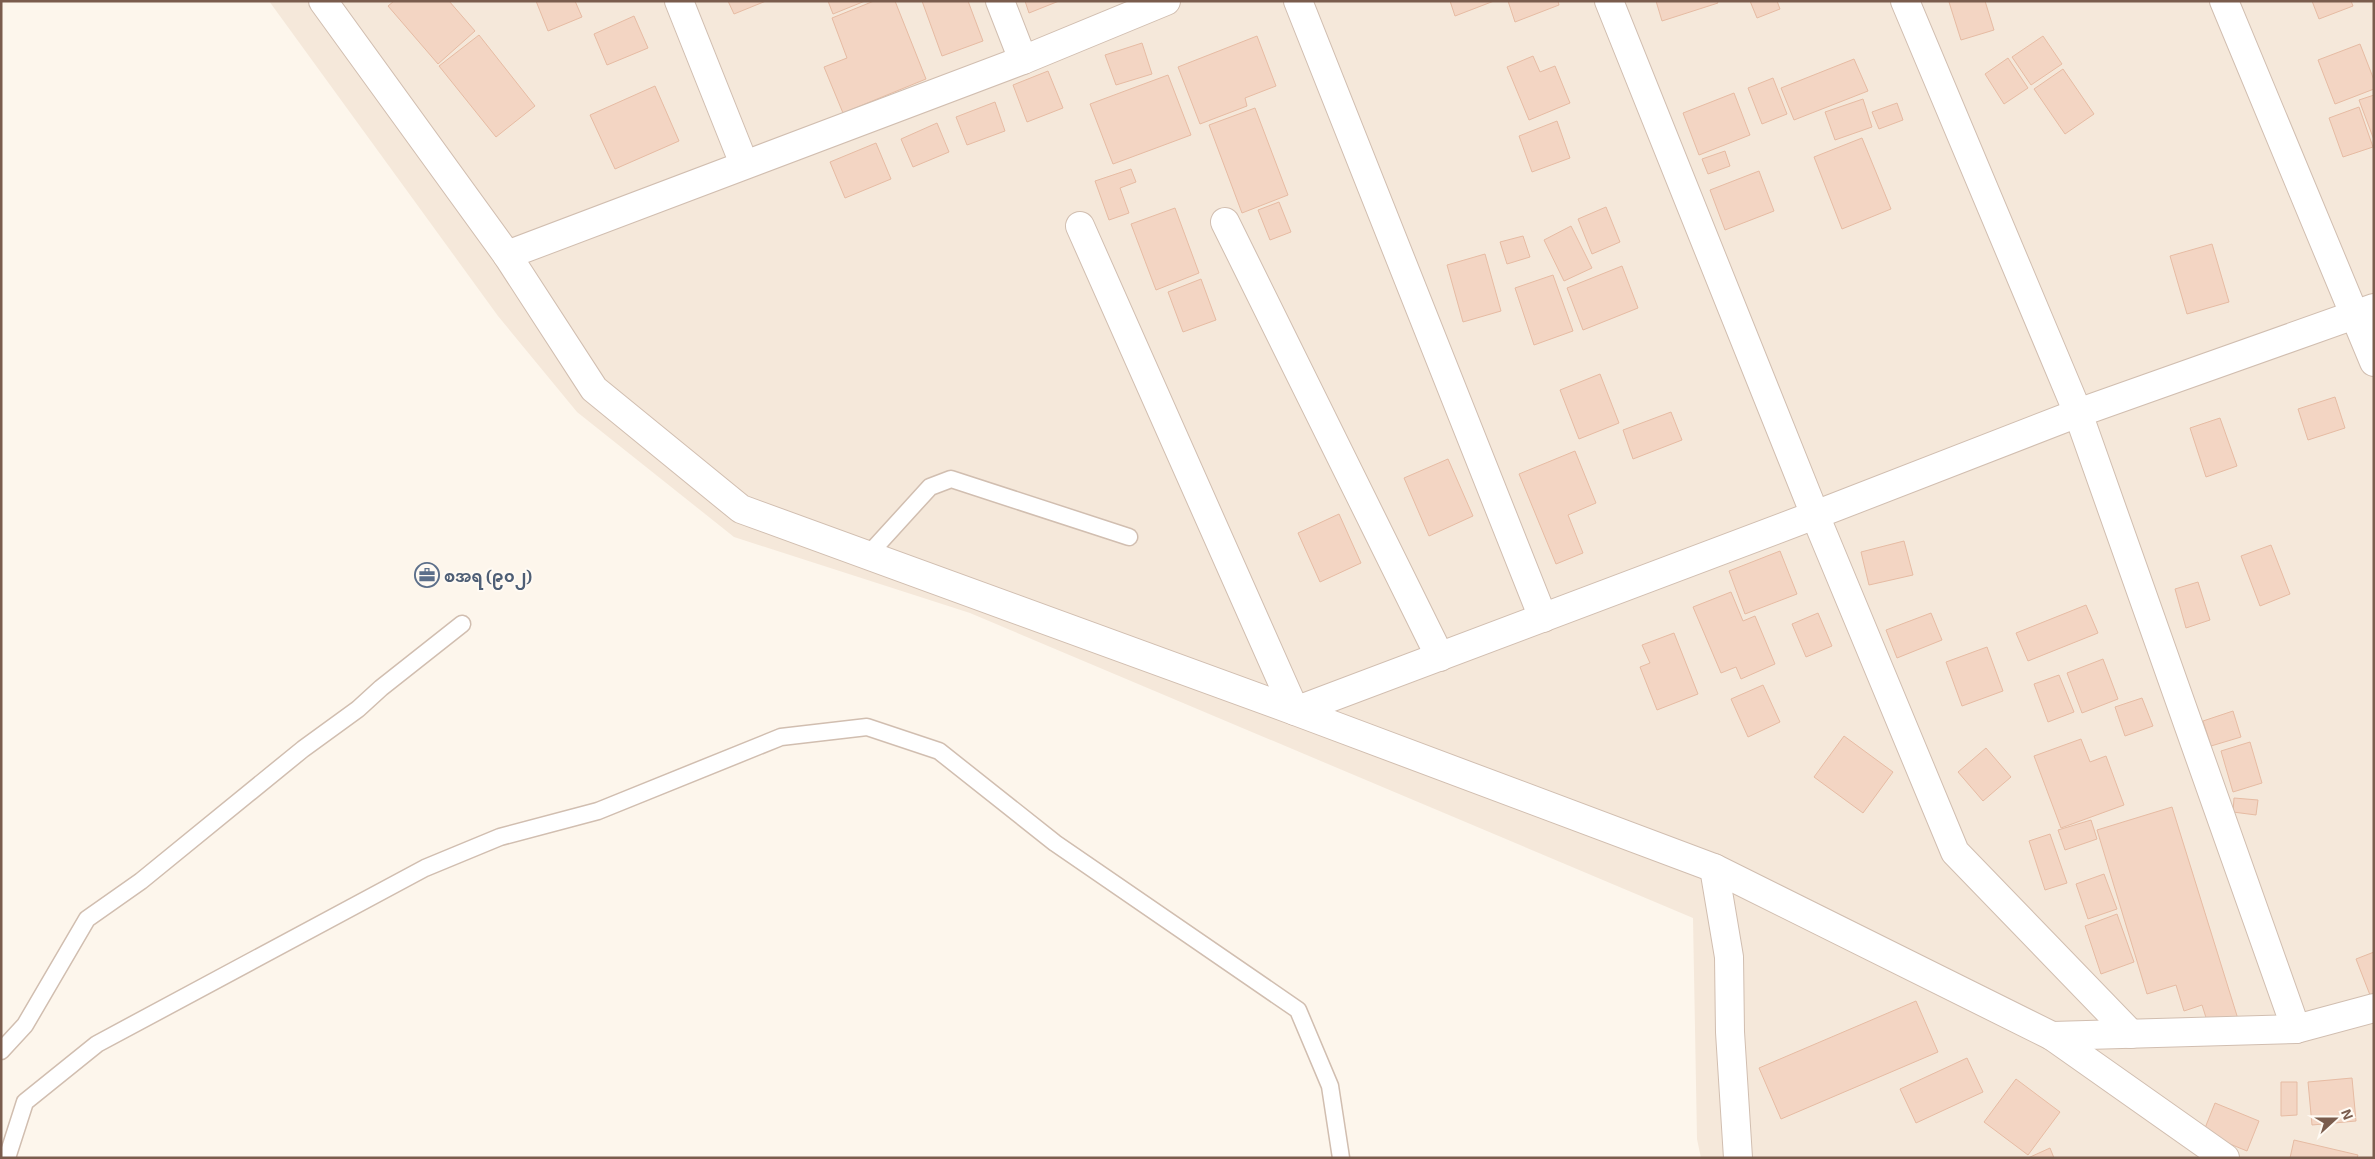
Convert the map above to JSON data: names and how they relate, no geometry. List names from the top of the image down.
{
  "places": {
    "office": ["စအရ (၉၀၂)"]
  },
  "north": "right"
}
